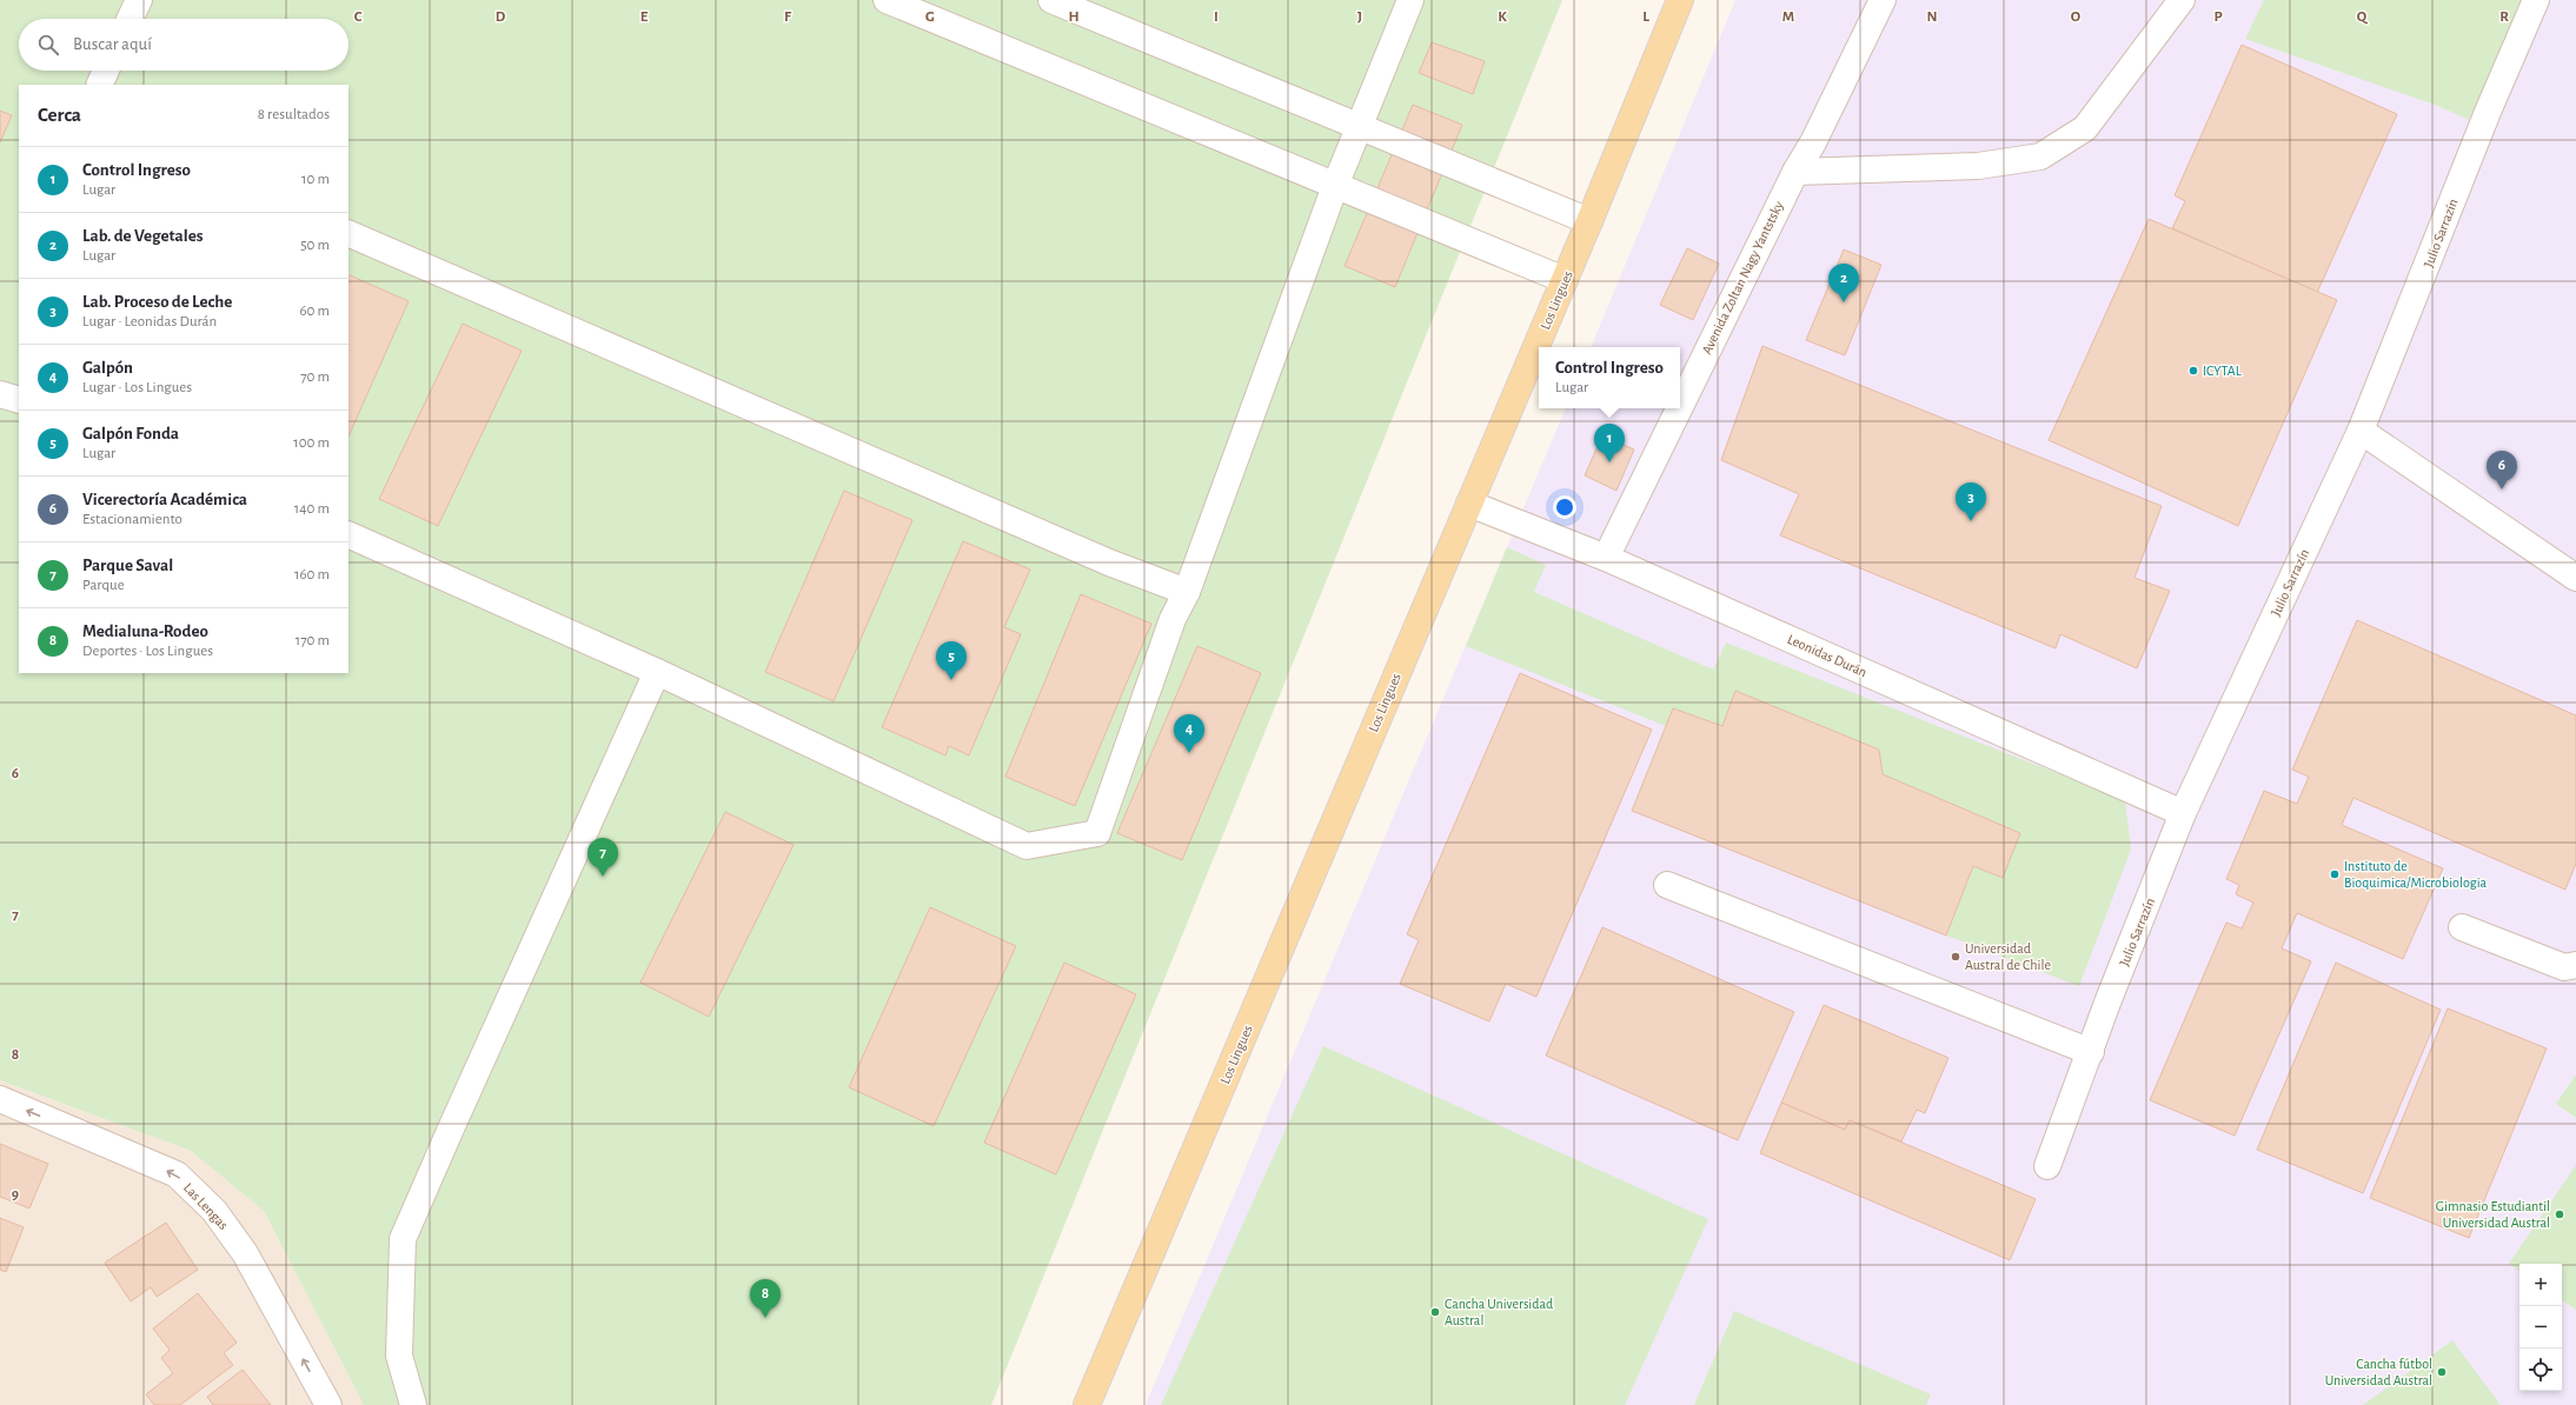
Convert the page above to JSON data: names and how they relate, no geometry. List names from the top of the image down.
{
  "streets": {
    "main road": ["Los Lingues"],
    "street": [
      "Julio Sarrazín",
      "Avenida Zoltan Nagy Yantstsky",
      "Leonidas Durán",
      "Las Lengas"
    ]
  },
  "crossings": [
    ["Julio Sarrazín", "Leonidas Durán"],
    ["Avenida Zoltan Nagy Yantstsky", "Leonidas Durán"],
    ["Los Lingues", "Leonidas Durán"]
  ],
  "one_way": ["Las Lengas"],
  "places": [
    "ICYTAL",
    "Instituto de Bioquimica/Microbiologia",
    "Universidad Austral de Chile",
    "Gimnasio Estudiantil Universidad Austral",
    "Cancha Universidad Austral",
    "Cancha fútbol Universidad Austral"
  ],
  "page": {
    "search": "Buscar aquí",
    "heading": ["Cerca", "8 resultados"],
    "list": [
      {
        "mark": "1",
        "name": "Control Ingreso",
        "note": "Lugar",
        "value": "10 m"
      },
      {
        "mark": "2",
        "name": "Lab. de Vegetales",
        "note": "Lugar",
        "value": "50 m"
      },
      {
        "mark": "3",
        "name": "Lab. Proceso de Leche",
        "note": "Lugar · Leonidas Durán",
        "value": "60 m"
      },
      {
        "mark": "4",
        "name": "Galpón",
        "note": "Lugar · Los Lingues",
        "value": "70 m"
      },
      {
        "mark": "5",
        "name": "Galpón Fonda",
        "note": "Lugar",
        "value": "100 m"
      },
      {
        "mark": "6",
        "name": "Vicerectoría Académica",
        "note": "Estacionamiento",
        "value": "140 m"
      },
      {
        "mark": "7",
        "name": "Parque Saval",
        "note": "Parque",
        "value": "160 m"
      },
      {
        "mark": "8",
        "name": "Medialuna-Rodeo",
        "note": "Deportes · Los Lingues",
        "value": "170 m"
      }
    ],
    "pins": [
      "2",
      "1",
      "6",
      "3",
      "5",
      "4",
      "7",
      "8"
    ],
    "popup": ["Control Ingreso", "Lugar"],
    "map_buttons": ["+", "−"]
  },
  "grid": {
    "columns": [
      "C",
      "D",
      "E",
      "F",
      "G",
      "H",
      "I",
      "J",
      "K",
      "L",
      "M",
      "N",
      "O",
      "P",
      "Q",
      "R"
    ],
    "rows": [
      "6",
      "7",
      "8",
      "9"
    ]
  }
}
